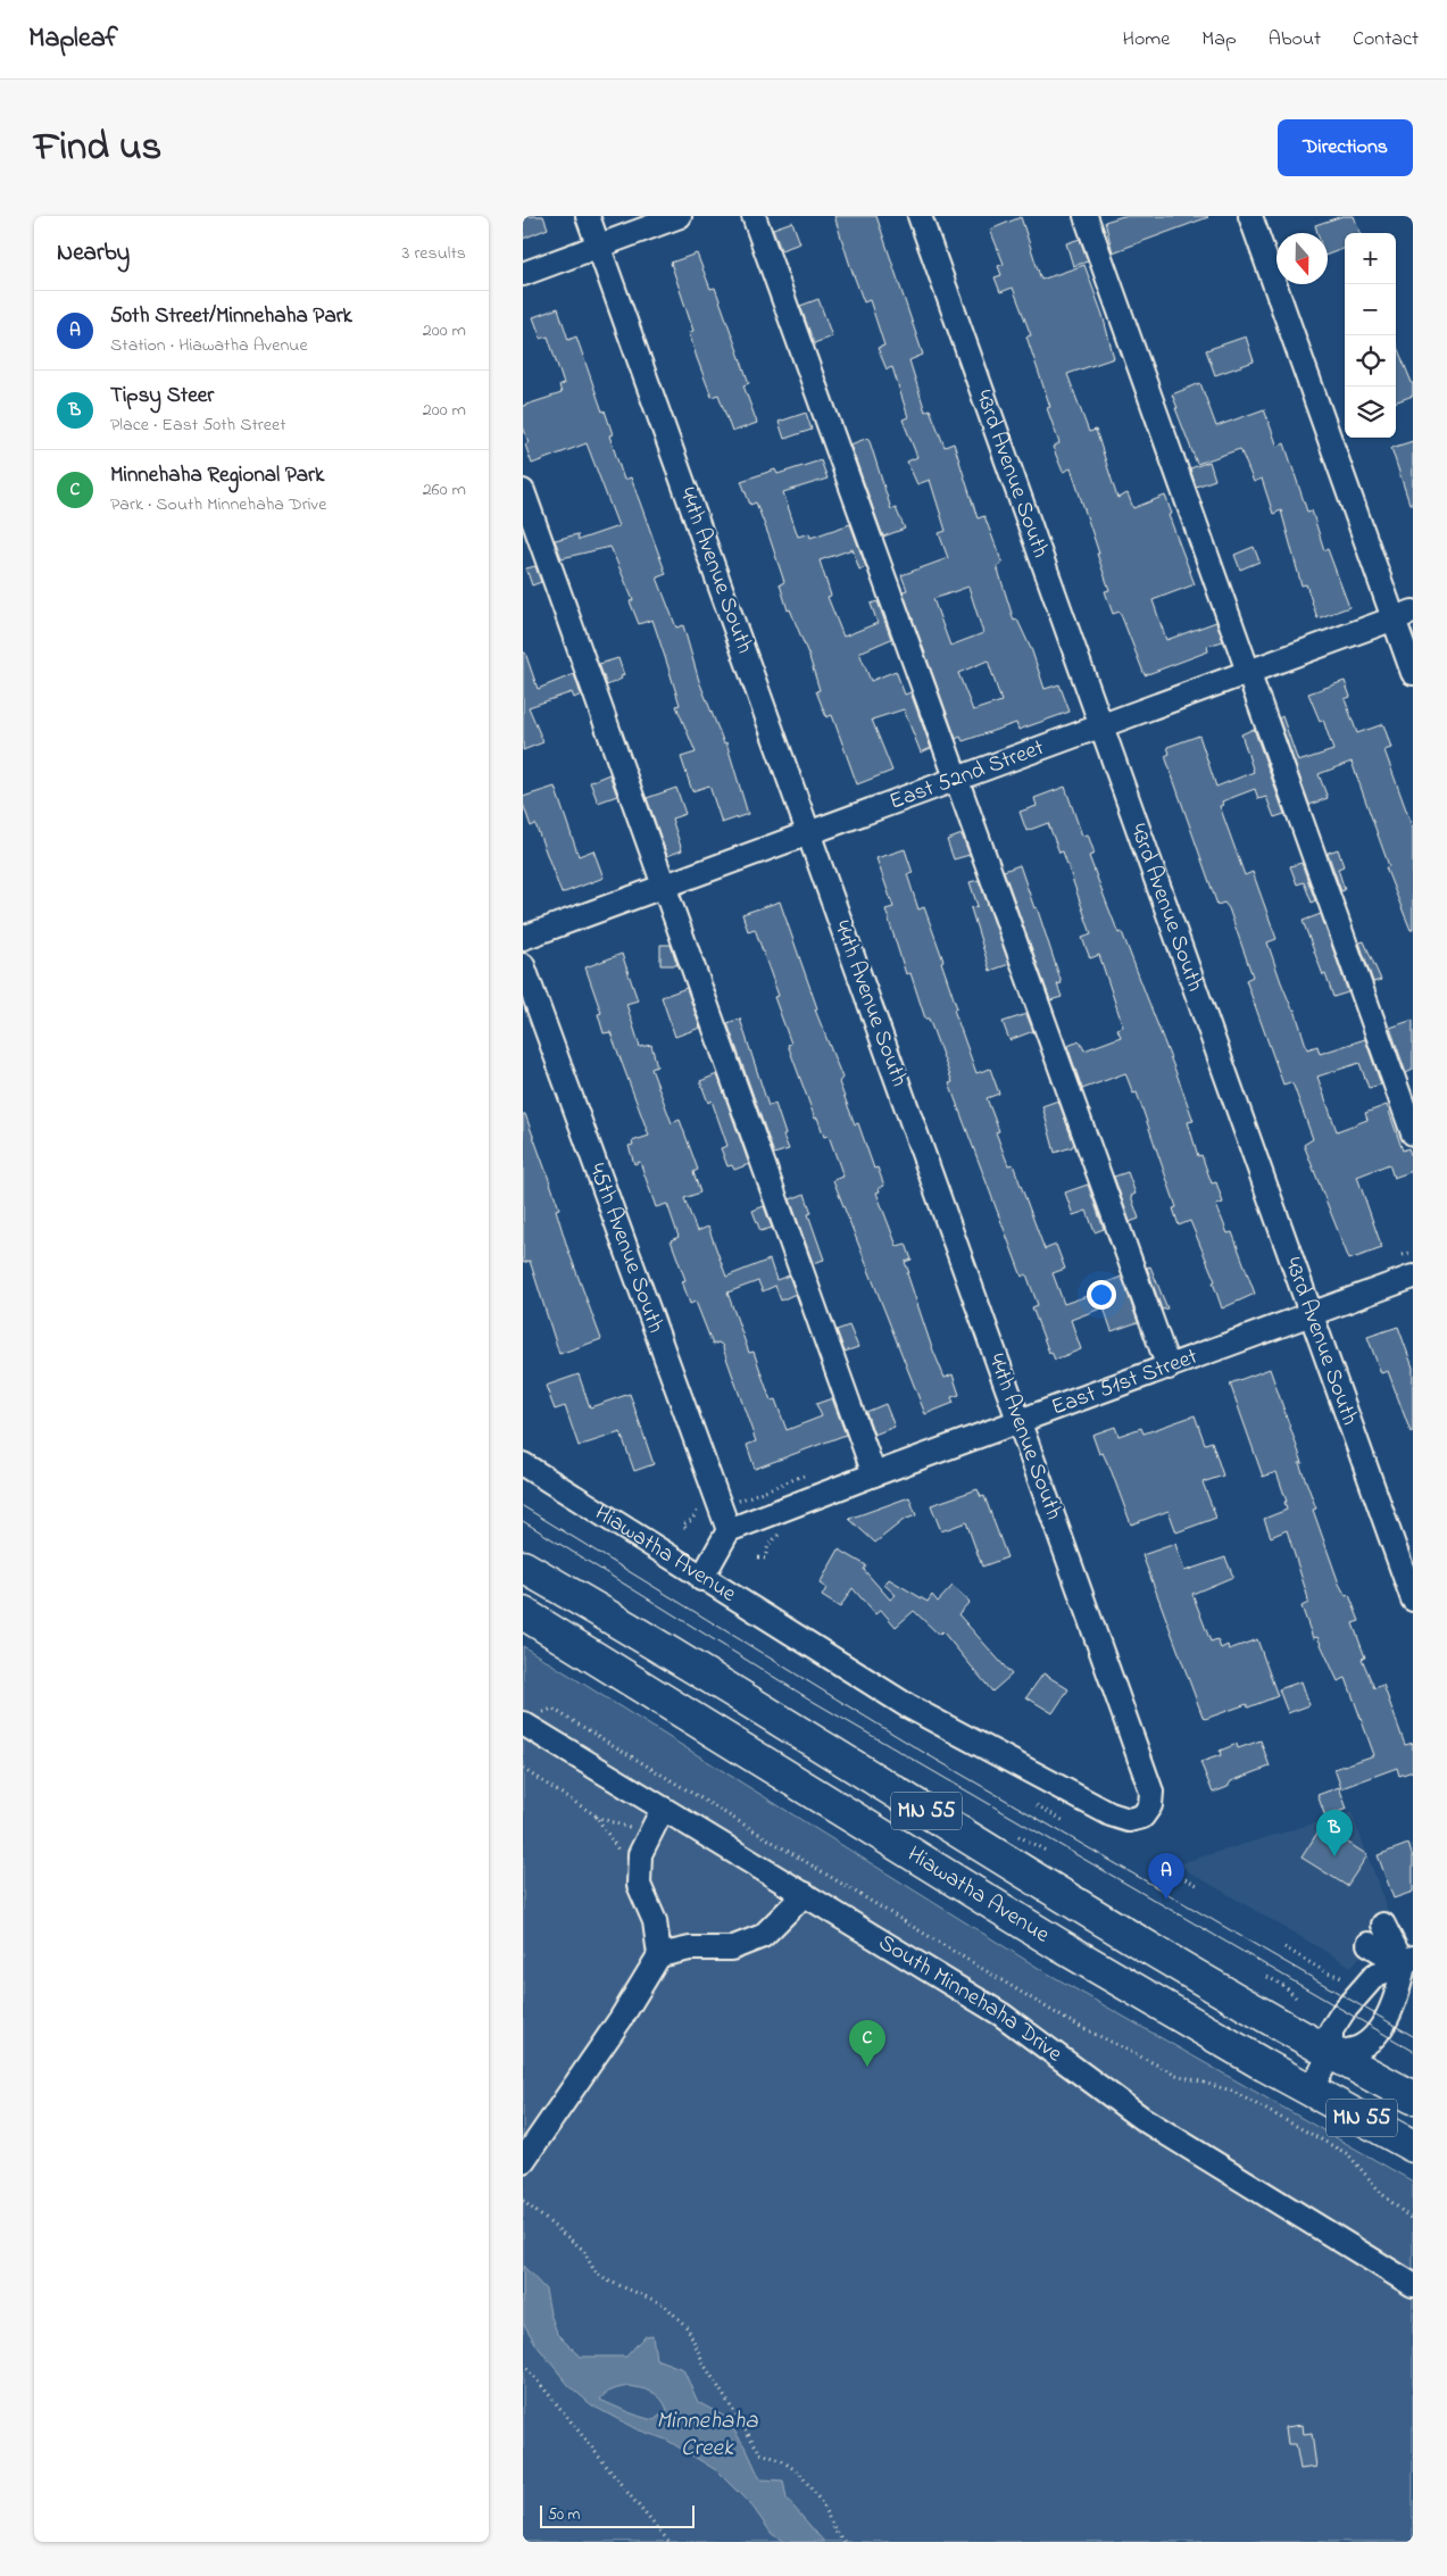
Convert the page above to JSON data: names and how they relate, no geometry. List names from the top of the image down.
{
  "streets": {
    "highway": ["Hiawatha Avenue", "MN 55"],
    "street": [
      "43rd Avenue South",
      "44th Avenue South",
      "East 52nd Street",
      "45th Avenue South",
      "East 51st Street",
      "South Minnehaha Drive"
    ]
  },
  "crossings": [
    ["43rd Avenue South", "East 52nd Street"],
    ["43rd Avenue South", "East 51st Street"],
    ["44th Avenue South", "East 52nd Street"],
    ["44th Avenue South", "East 51st Street"],
    ["44th Avenue South", "Hiawatha Avenue"],
    ["45th Avenue South", "East 51st Street"]
  ],
  "water": ["Minnehaha Creek"],
  "scale_bar": "50 m",
  "north": "bottom",
  "page": {
    "header": "Mapleaf",
    "nav": [
      "Home",
      "Map",
      "About",
      "Contact"
    ],
    "title": "Find us",
    "buttons": "Directions",
    "heading": ["Nearby", "3 results"],
    "map_buttons": ["+", "−"],
    "list": [
      {
        "mark": "A",
        "name": "50th Street/Minnehaha Park",
        "note": "Station · Hiawatha Avenue",
        "value": "200 m"
      },
      {
        "mark": "B",
        "name": "Tipsy Steer",
        "note": "Place · East 50th Street",
        "value": "200 m"
      },
      {
        "mark": "C",
        "name": "Minnehaha Regional Park",
        "note": "Park · South Minnehaha Drive",
        "value": "260 m"
      }
    ],
    "pins": ["B", "A", "C"],
    "scale": "50 m"
  }
}
